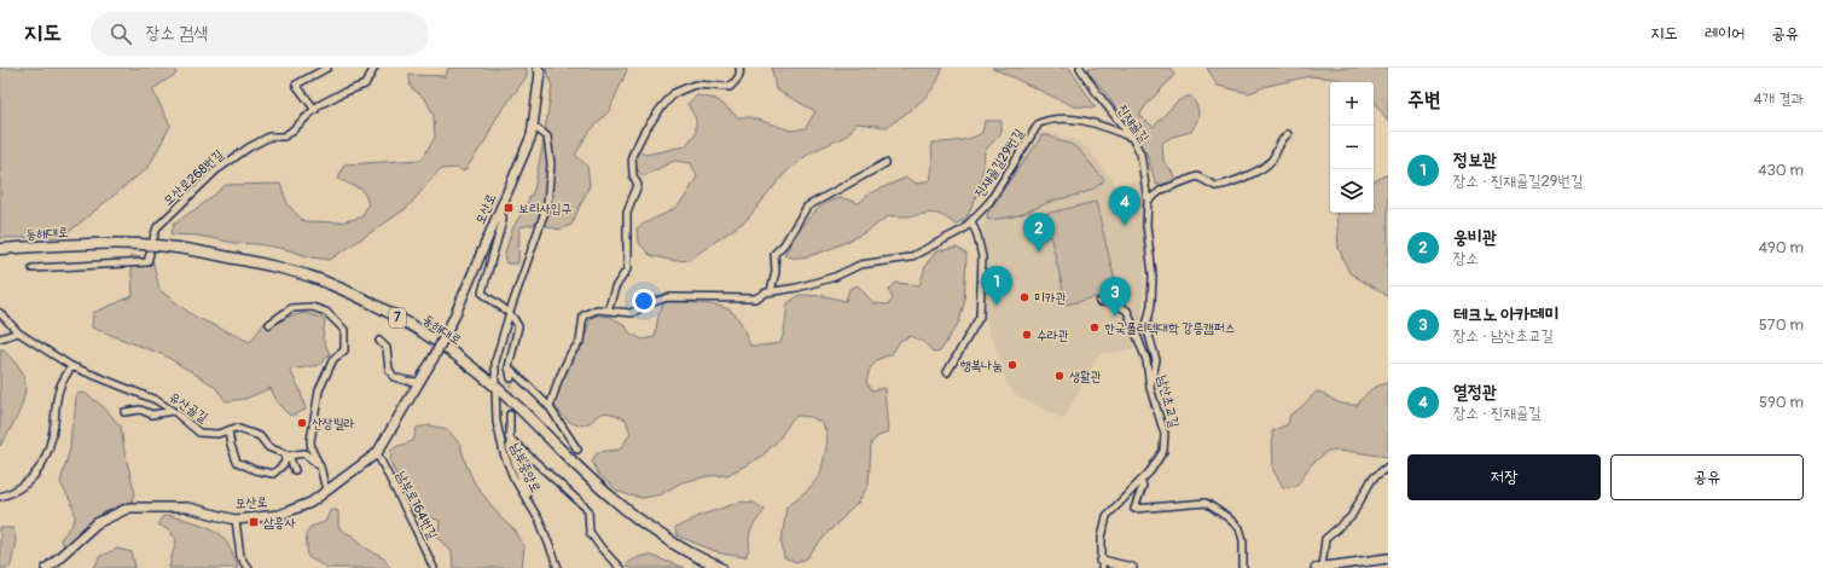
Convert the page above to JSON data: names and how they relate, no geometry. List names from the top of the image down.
{
  "streets": {
    "main road": ["동해대로", "7"],
    "street": [
      "진재골길",
      "진재골길29번길",
      "모산로268번길",
      "모산로",
      "남산초교길",
      "유산골길",
      "남부중앙로",
      "남부로164번길"
    ]
  },
  "crossings": [
    ["진재골길", "진재골길29번길"],
    ["진재골길", "남산초교길"],
    ["모산로", "남부중앙로"],
    ["모산로", "남부로164번길"],
    ["동해대로", "남부중앙로"]
  ],
  "places": {
    "transit": ["보리사입구", "삼흥사"],
    "other": [
      "미카관",
      "한국폴리텍대학 강릉캠퍼스",
      "수라관",
      "행복나눔",
      "생활관",
      "산장빌라"
    ]
  },
  "page": {
    "header": "지도",
    "search": "장소 검색",
    "nav": ["지도", "레이어", "공유"],
    "heading": ["주변", "4개 결과"],
    "map_buttons": ["+", "−"],
    "list": [
      {
        "mark": "1",
        "name": "정보관",
        "note": "장소 · 진재골길29번길",
        "value": "430 m"
      },
      {
        "mark": "2",
        "name": "웅비관",
        "note": "장소",
        "value": "490 m"
      },
      {
        "mark": "3",
        "name": "테크노 아카데미",
        "note": "장소 · 남산초교길",
        "value": "570 m"
      },
      {
        "mark": "4",
        "name": "열정관",
        "note": "장소 · 진재골길",
        "value": "590 m"
      }
    ],
    "pins": [
      "4",
      "2",
      "1",
      "3"
    ],
    "buttons": ["저장", "공유"]
  }
}
